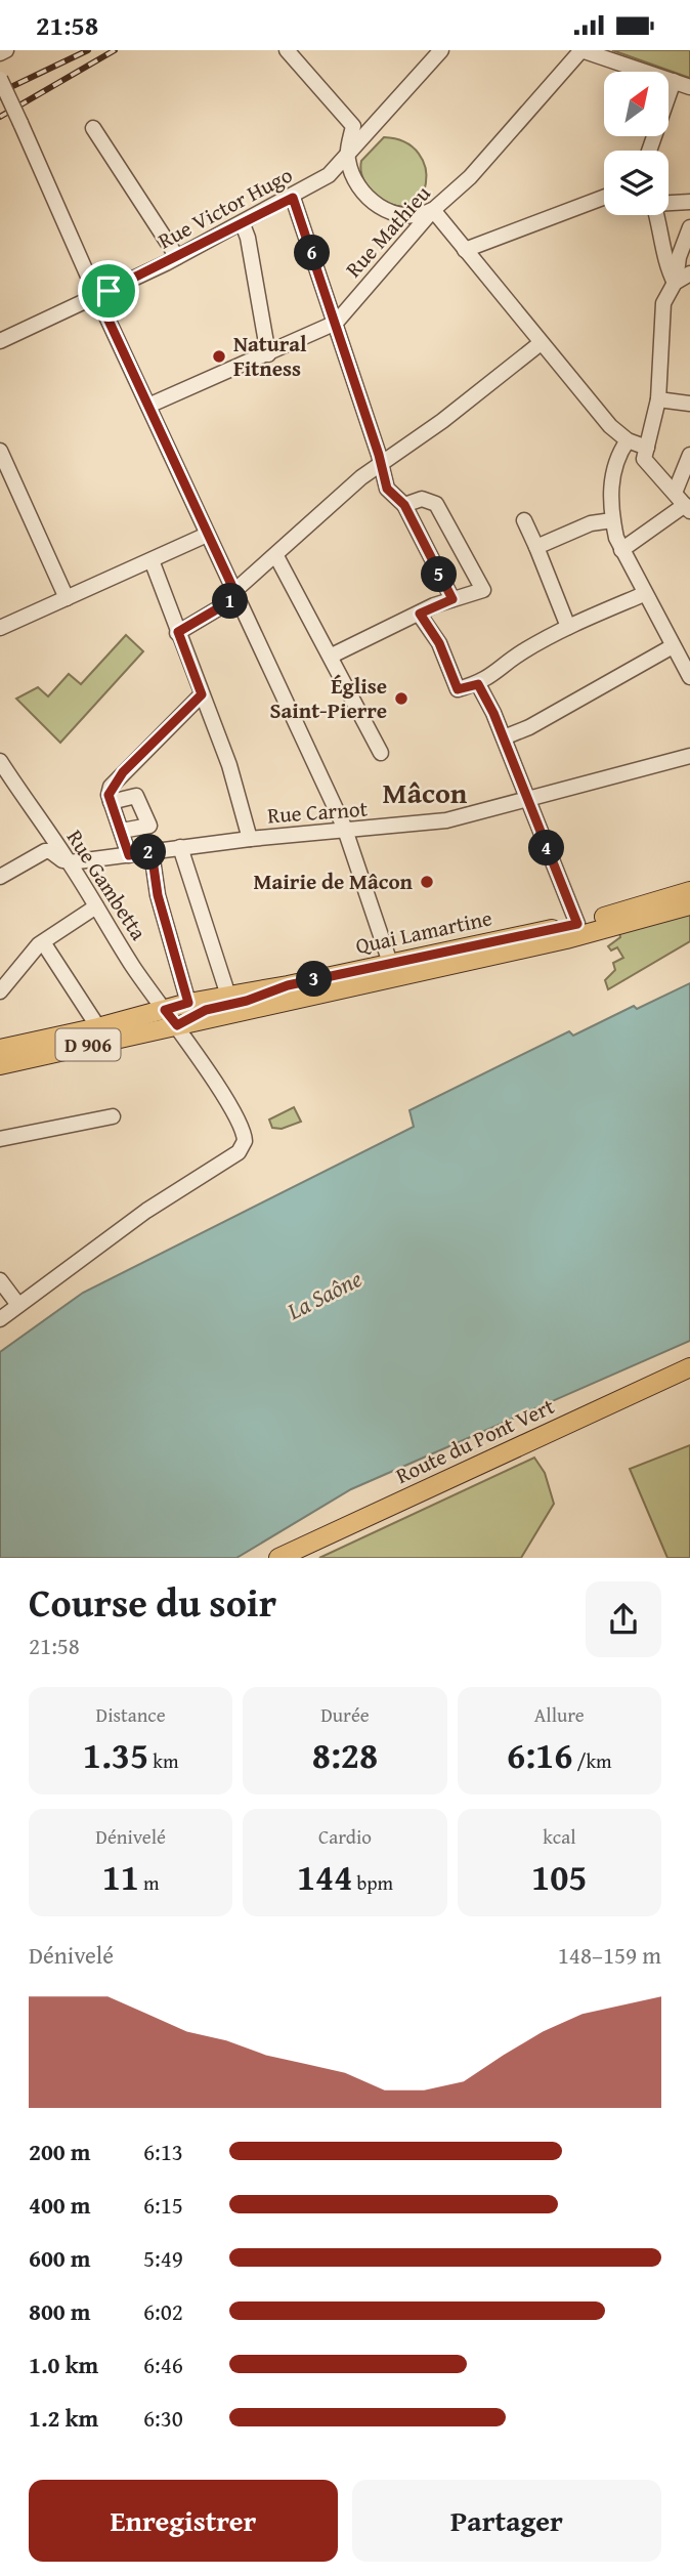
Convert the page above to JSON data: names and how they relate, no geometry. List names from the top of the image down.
{
  "streets": {
    "main road": ["Quai Lamartine", "D 906", "Route du Pont Vert"],
    "street": [
      "Rue Victor Hugo",
      "Rue Mathieu",
      "Rue Carnot",
      "Rue Gambetta"
    ]
  },
  "crossings": [
    ["Rue Carnot", "Rue Gambetta"],
    ["Rue Gambetta", "Quai Lamartine"],
    ["Rue Gambetta", "D 906"],
    ["Quai Lamartine", "D 906"]
  ],
  "districts": ["Mâcon"],
  "water": ["La Saône"],
  "places": ["Natural Fitness", "Église Saint-Pierre", "Mairie de Mâcon"],
  "north": "top right",
  "page": {
    "status": "21:58",
    "pins": [
      "6",
      "5",
      "1",
      "4",
      "2",
      "3"
    ],
    "heading": ["Course du soir", "21:58"],
    "stats": [
      ["Distance", "1.35 km"],
      ["Durée", "8:28"],
      ["Allure", "6:16 /km"],
      ["Dénivelé", "11 m"],
      ["Cardio", "144 bpm"],
      ["kcal", "105"]
    ],
    "chart": ["Dénivelé", "148–159 m"],
    "list": [
      {
        "name": "200 m",
        "note": "6:13"
      },
      {
        "name": "400 m",
        "note": "6:15"
      },
      {
        "name": "600 m",
        "note": "5:49"
      },
      {
        "name": "800 m",
        "note": "6:02"
      },
      {
        "name": "1.0 km",
        "note": "6:46"
      },
      {
        "name": "1.2 km",
        "note": "6:30"
      }
    ],
    "buttons": ["Enregistrer", "Partager"]
  }
}
